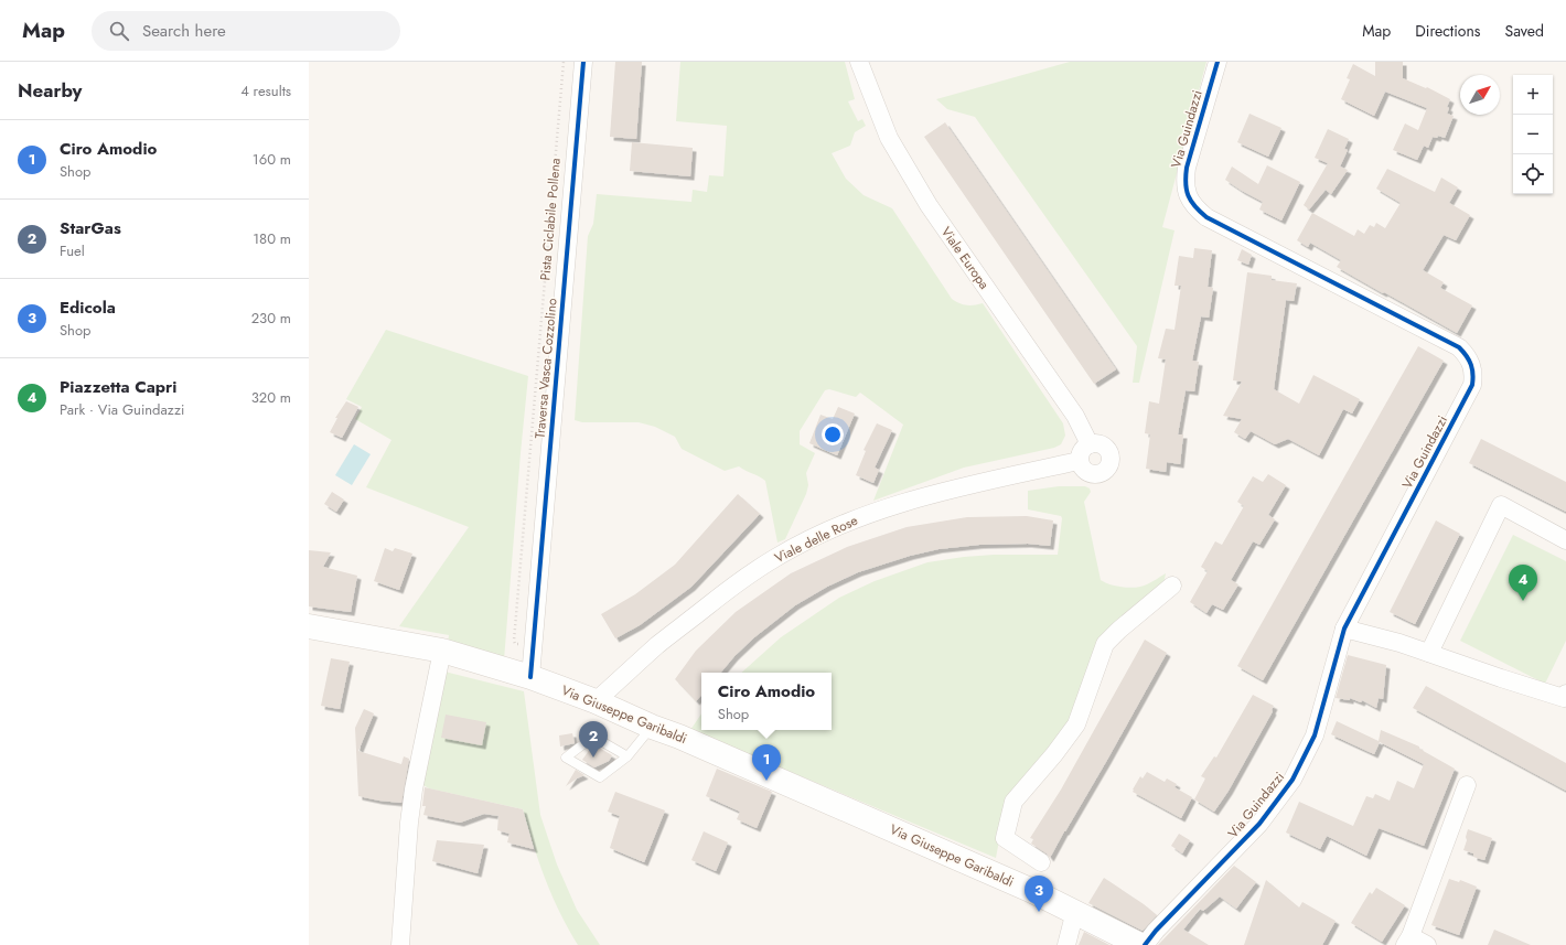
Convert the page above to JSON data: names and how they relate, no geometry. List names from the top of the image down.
{
  "streets": {
    "main road": ["Via Giuseppe Garibaldi"],
    "street": [
      "Via Guindazzi",
      "Viale Europa",
      "Traversa Vasca Cozzolino",
      "Viale delle Rose"
    ],
    "path": ["Pista Ciclabile Pollena"]
  },
  "crossings": [
    ["Viale Europa", "Viale delle Rose"],
    ["Traversa Vasca Cozzolino", "Via Giuseppe Garibaldi"],
    ["Viale delle Rose", "Via Giuseppe Garibaldi"]
  ],
  "north": "top right",
  "page": {
    "header": "Map",
    "search": "Search here",
    "nav": ["Map", "Directions", "Saved"],
    "heading": ["Nearby", "4 results"],
    "map_buttons": ["+", "−"],
    "list": [
      {
        "mark": "1",
        "name": "Ciro Amodio",
        "note": "Shop",
        "value": "160 m"
      },
      {
        "mark": "2",
        "name": "StarGas",
        "note": "Fuel",
        "value": "180 m"
      },
      {
        "mark": "3",
        "name": "Edicola",
        "note": "Shop",
        "value": "230 m"
      },
      {
        "mark": "4",
        "name": "Piazzetta Capri",
        "note": "Park · Via Guindazzi",
        "value": "320 m"
      }
    ],
    "pins": [
      "4",
      "2",
      "1",
      "3"
    ],
    "popup": ["Ciro Amodio", "Shop"]
  }
}
